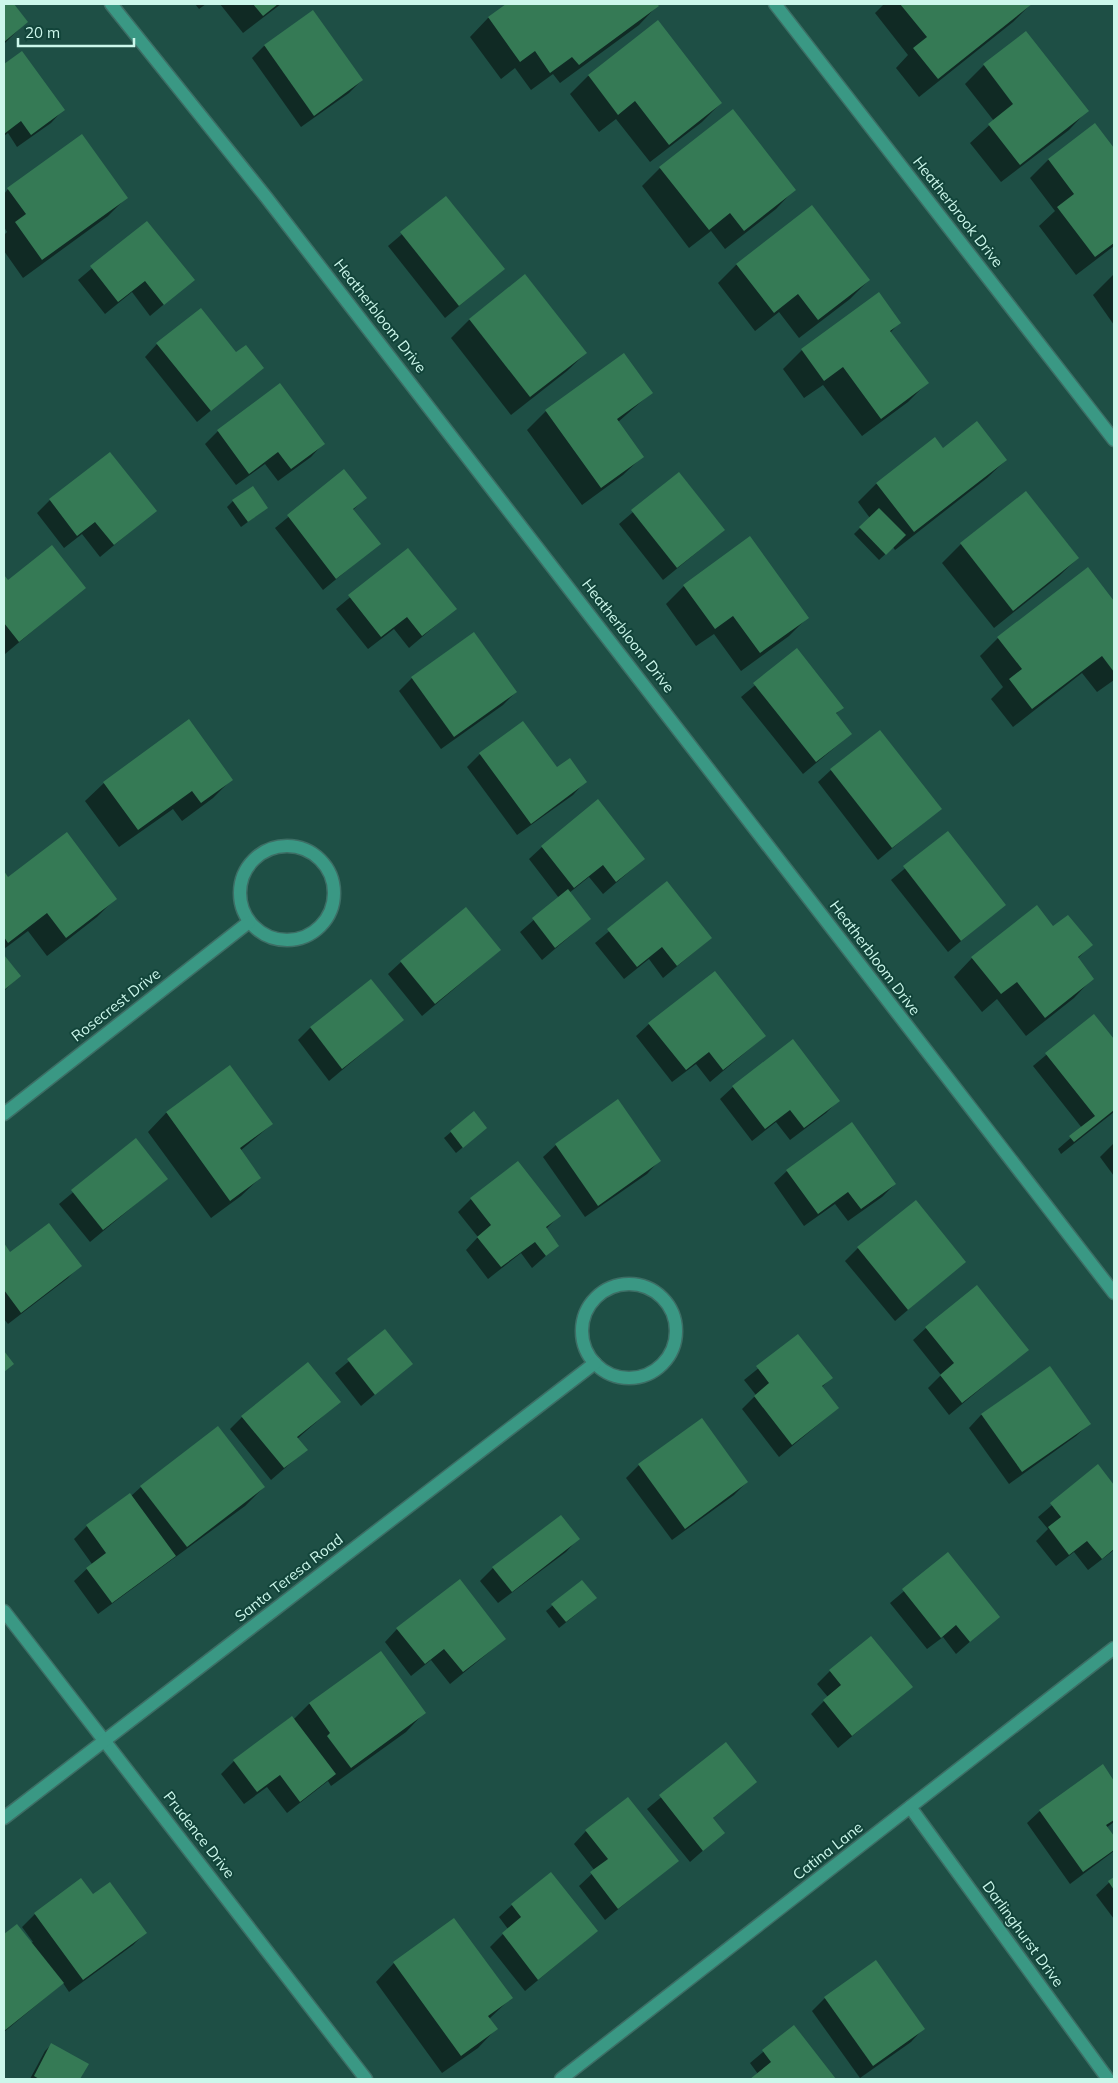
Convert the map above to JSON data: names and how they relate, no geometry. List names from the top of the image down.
{
  "streets": {
    "street": [
      "Heatherbrook Drive",
      "Heatherbloom Drive",
      "Rosecrest Drive",
      "Santa Teresa Road",
      "Prudence Drive",
      "Catina Lane",
      "Darlinghurst Drive"
    ]
  },
  "crossings": [
    ["Santa Teresa Road", "Prudence Drive"],
    ["Catina Lane", "Darlinghurst Drive"]
  ],
  "scale_bar": "20 m"
}
